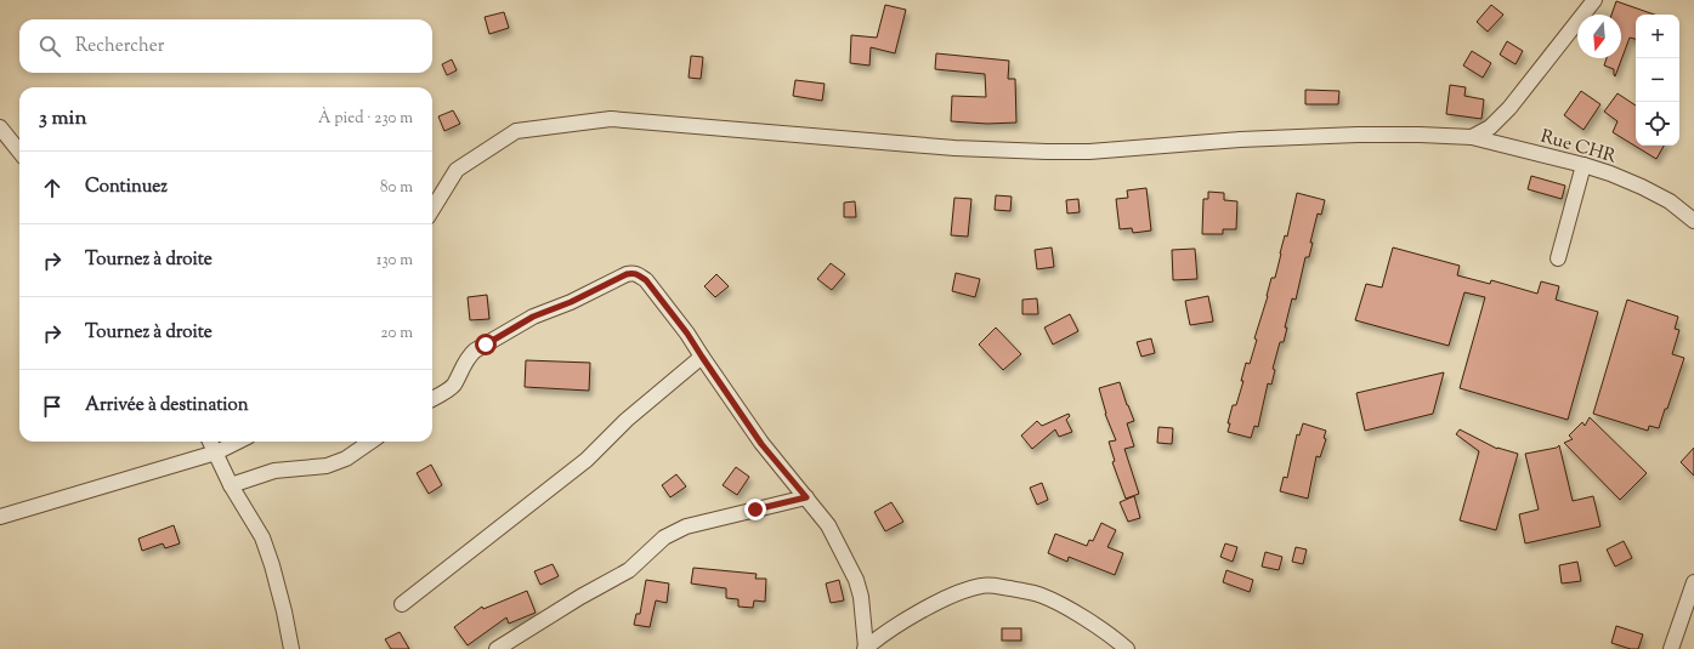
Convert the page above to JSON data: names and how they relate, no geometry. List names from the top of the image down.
{
  "streets": {
    "street": ["Rue CHR"]
  },
  "north": "bottom",
  "page": {
    "map_buttons": ["+", "−"],
    "search": "Rechercher",
    "heading": ["3 min", "À pied · 230 m"],
    "list": [
      ["Continuez", "80 m"],
      ["Tournez à droite", "130 m"],
      ["Tournez à droite", "20 m"],
      "Arrivée à destination"
    ]
  }
}
